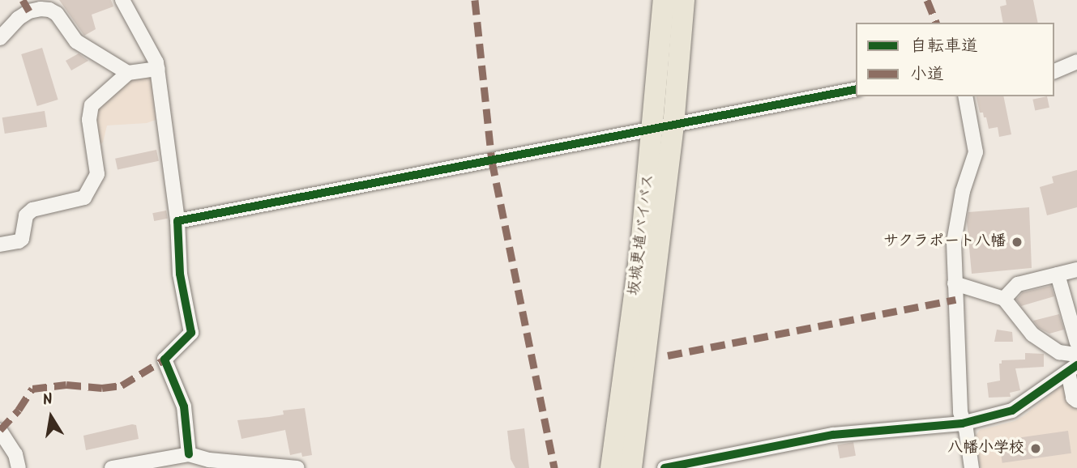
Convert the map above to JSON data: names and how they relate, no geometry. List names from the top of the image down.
{
  "streets": {
    "highway": ["坂城更埴バイパス"]
  },
  "places": ["サクラポート八幡", "八幡小学校"],
  "legend": ["自転車道", "小道"],
  "north": "top"
}
